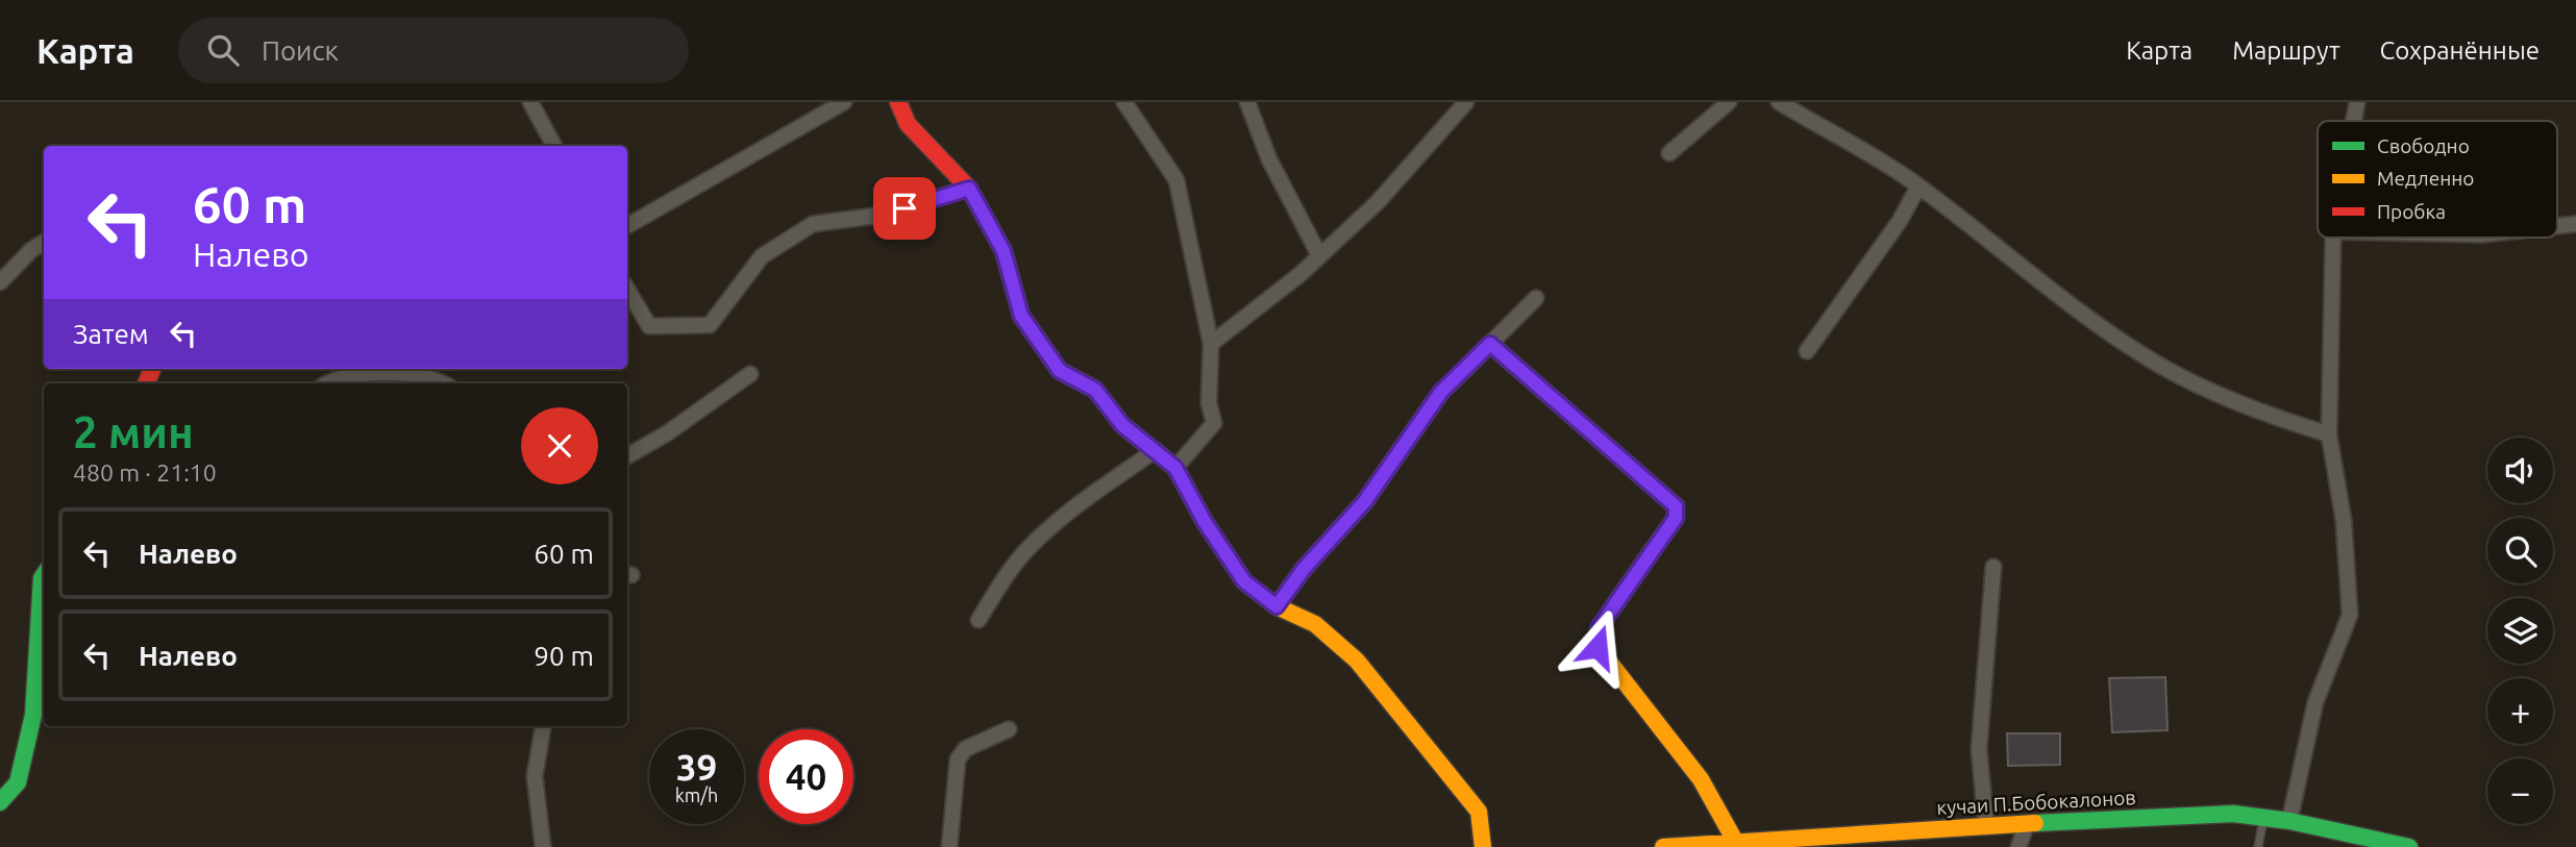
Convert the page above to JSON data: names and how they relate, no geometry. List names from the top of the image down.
{
  "streets": {
    "street": ["кучаи П.Бобокалонов"]
  },
  "legend": ["Свободно", "Медленно", "Пробка"],
  "page": {
    "header": "Карта",
    "search": "Поиск",
    "nav": ["Карта", "Маршрут", "Сохранённые"],
    "turn": ["60 m", "Налево"],
    "then": "Затем",
    "heading": ["2 мин", "480 m · 21:10"],
    "map_buttons": ["+", "−"],
    "list": [
      {
        "name": "Налево",
        "value": "60 m"
      },
      {
        "name": "Налево",
        "value": "90 m"
      }
    ],
    "speed": "39 km/h",
    "limit": "40"
  }
}
